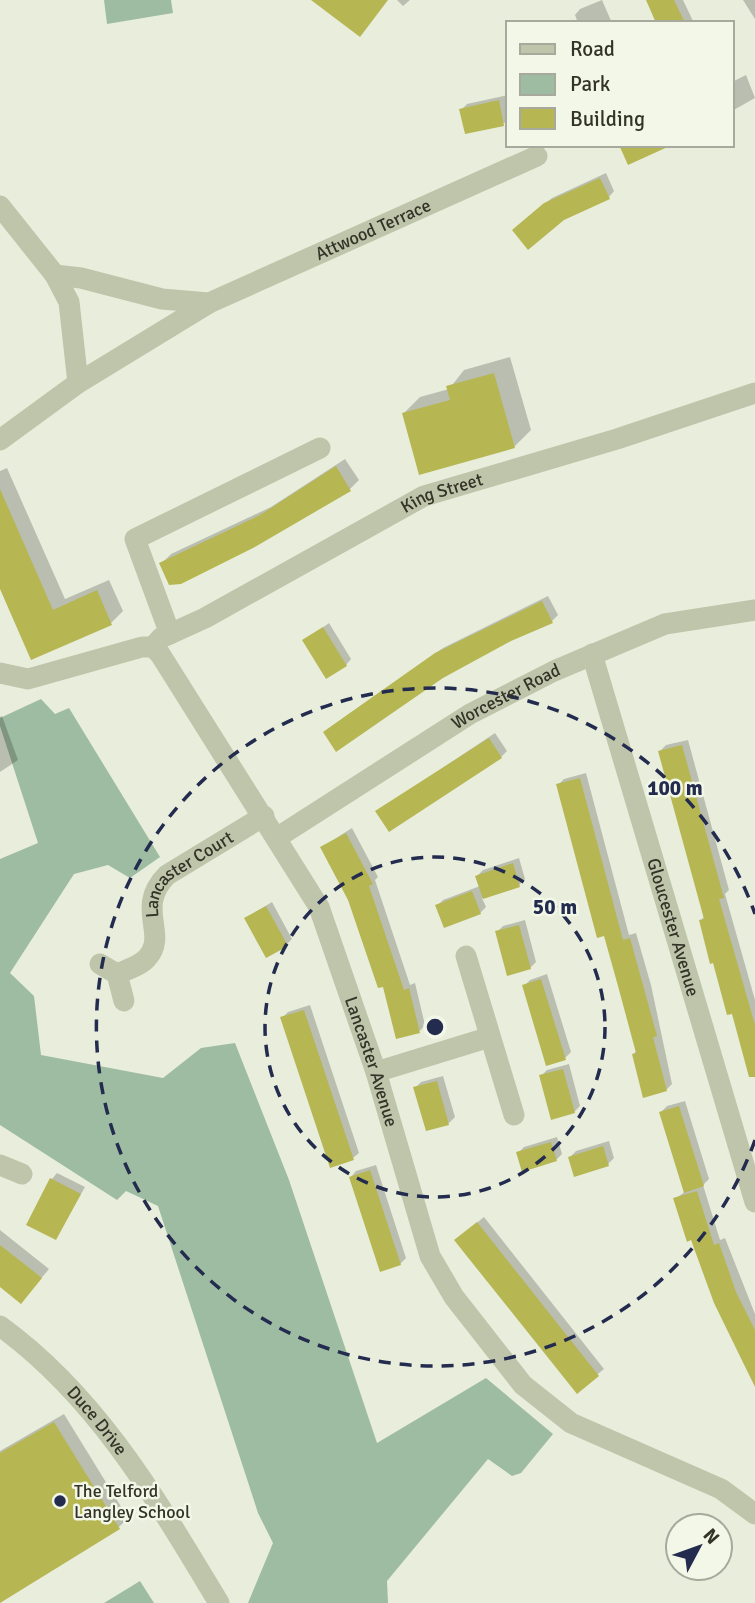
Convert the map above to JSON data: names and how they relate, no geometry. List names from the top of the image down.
{
  "streets": {
    "street": [
      "Attwood Terrace",
      "King Street",
      "Worcester Road",
      "Lancaster Court",
      "Gloucester Avenue",
      "Lancaster Avenue",
      "Duce Drive"
    ]
  },
  "crossings": [
    ["King Street", "Lancaster Avenue"],
    ["Worcester Road", "Gloucester Avenue"],
    ["Worcester Road", "Lancaster Avenue"],
    ["Lancaster Court", "Lancaster Avenue"]
  ],
  "places": ["The Telford Langley School"],
  "legend": ["Road", "Park", "Building"],
  "north": "top right",
  "rings": ["100 m", "50 m"]
}
